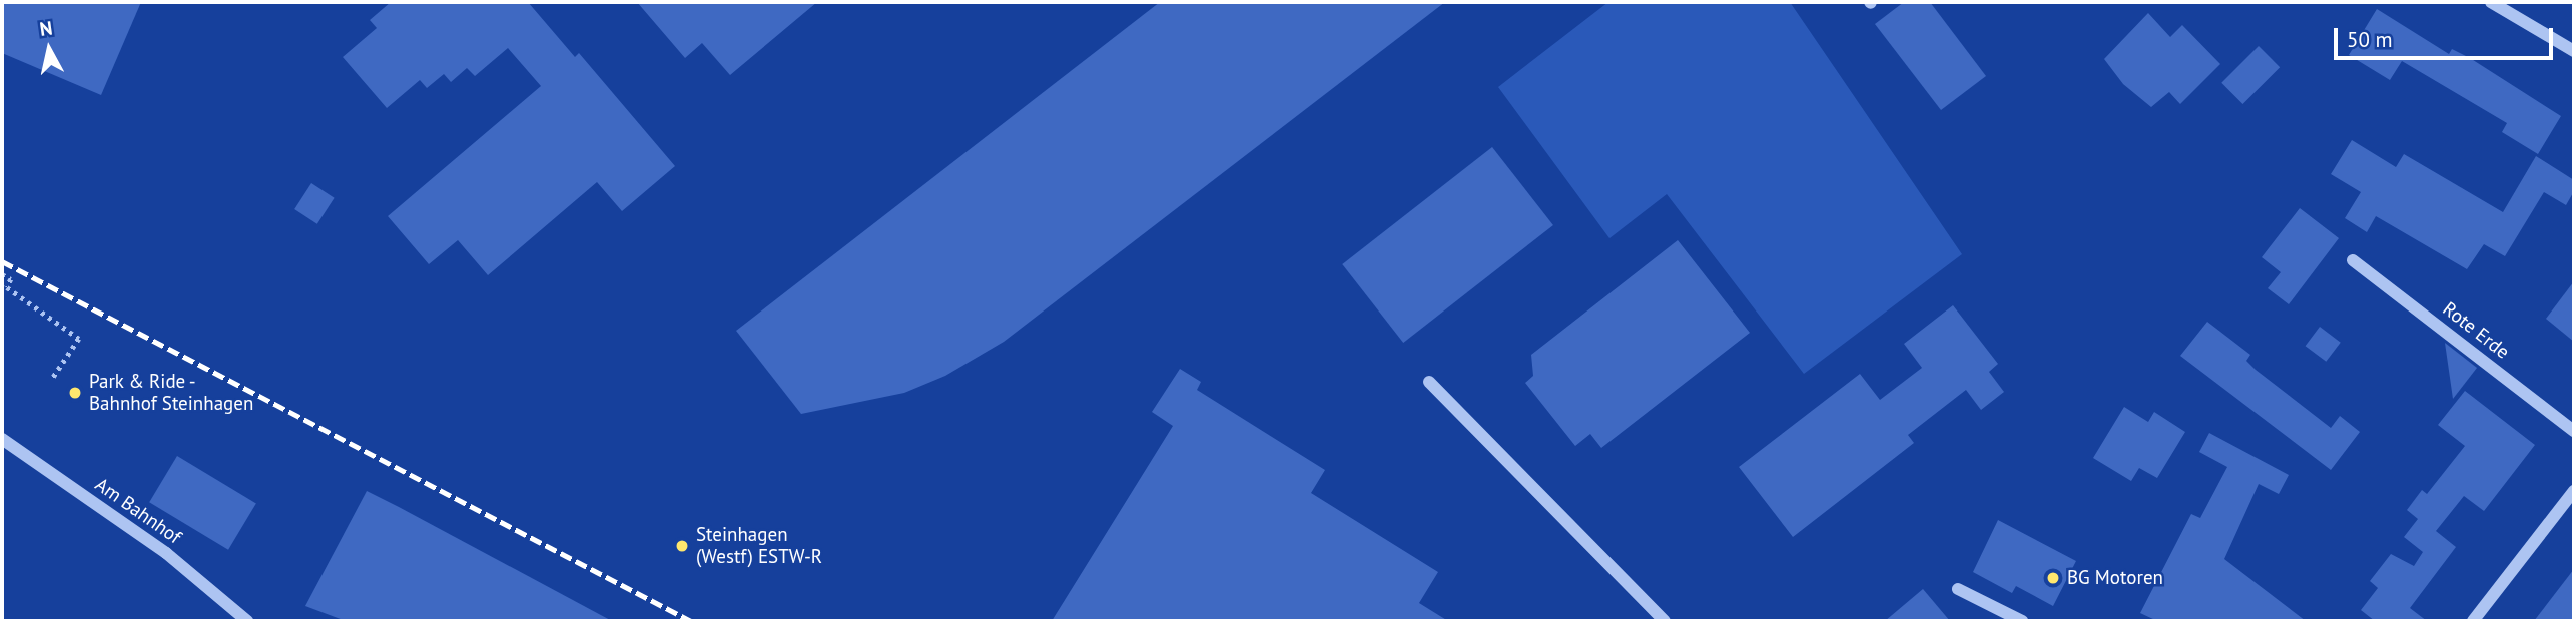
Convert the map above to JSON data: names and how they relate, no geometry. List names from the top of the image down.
{
  "streets": {
    "street": ["Rote Erde", "Am Bahnhof"]
  },
  "places": ["Park & Ride - Bahnhof Steinhagen", "Steinhagen (Westf) ESTW-R", "BG Motoren"],
  "scale_bar": "50 m",
  "north": "top"
}
